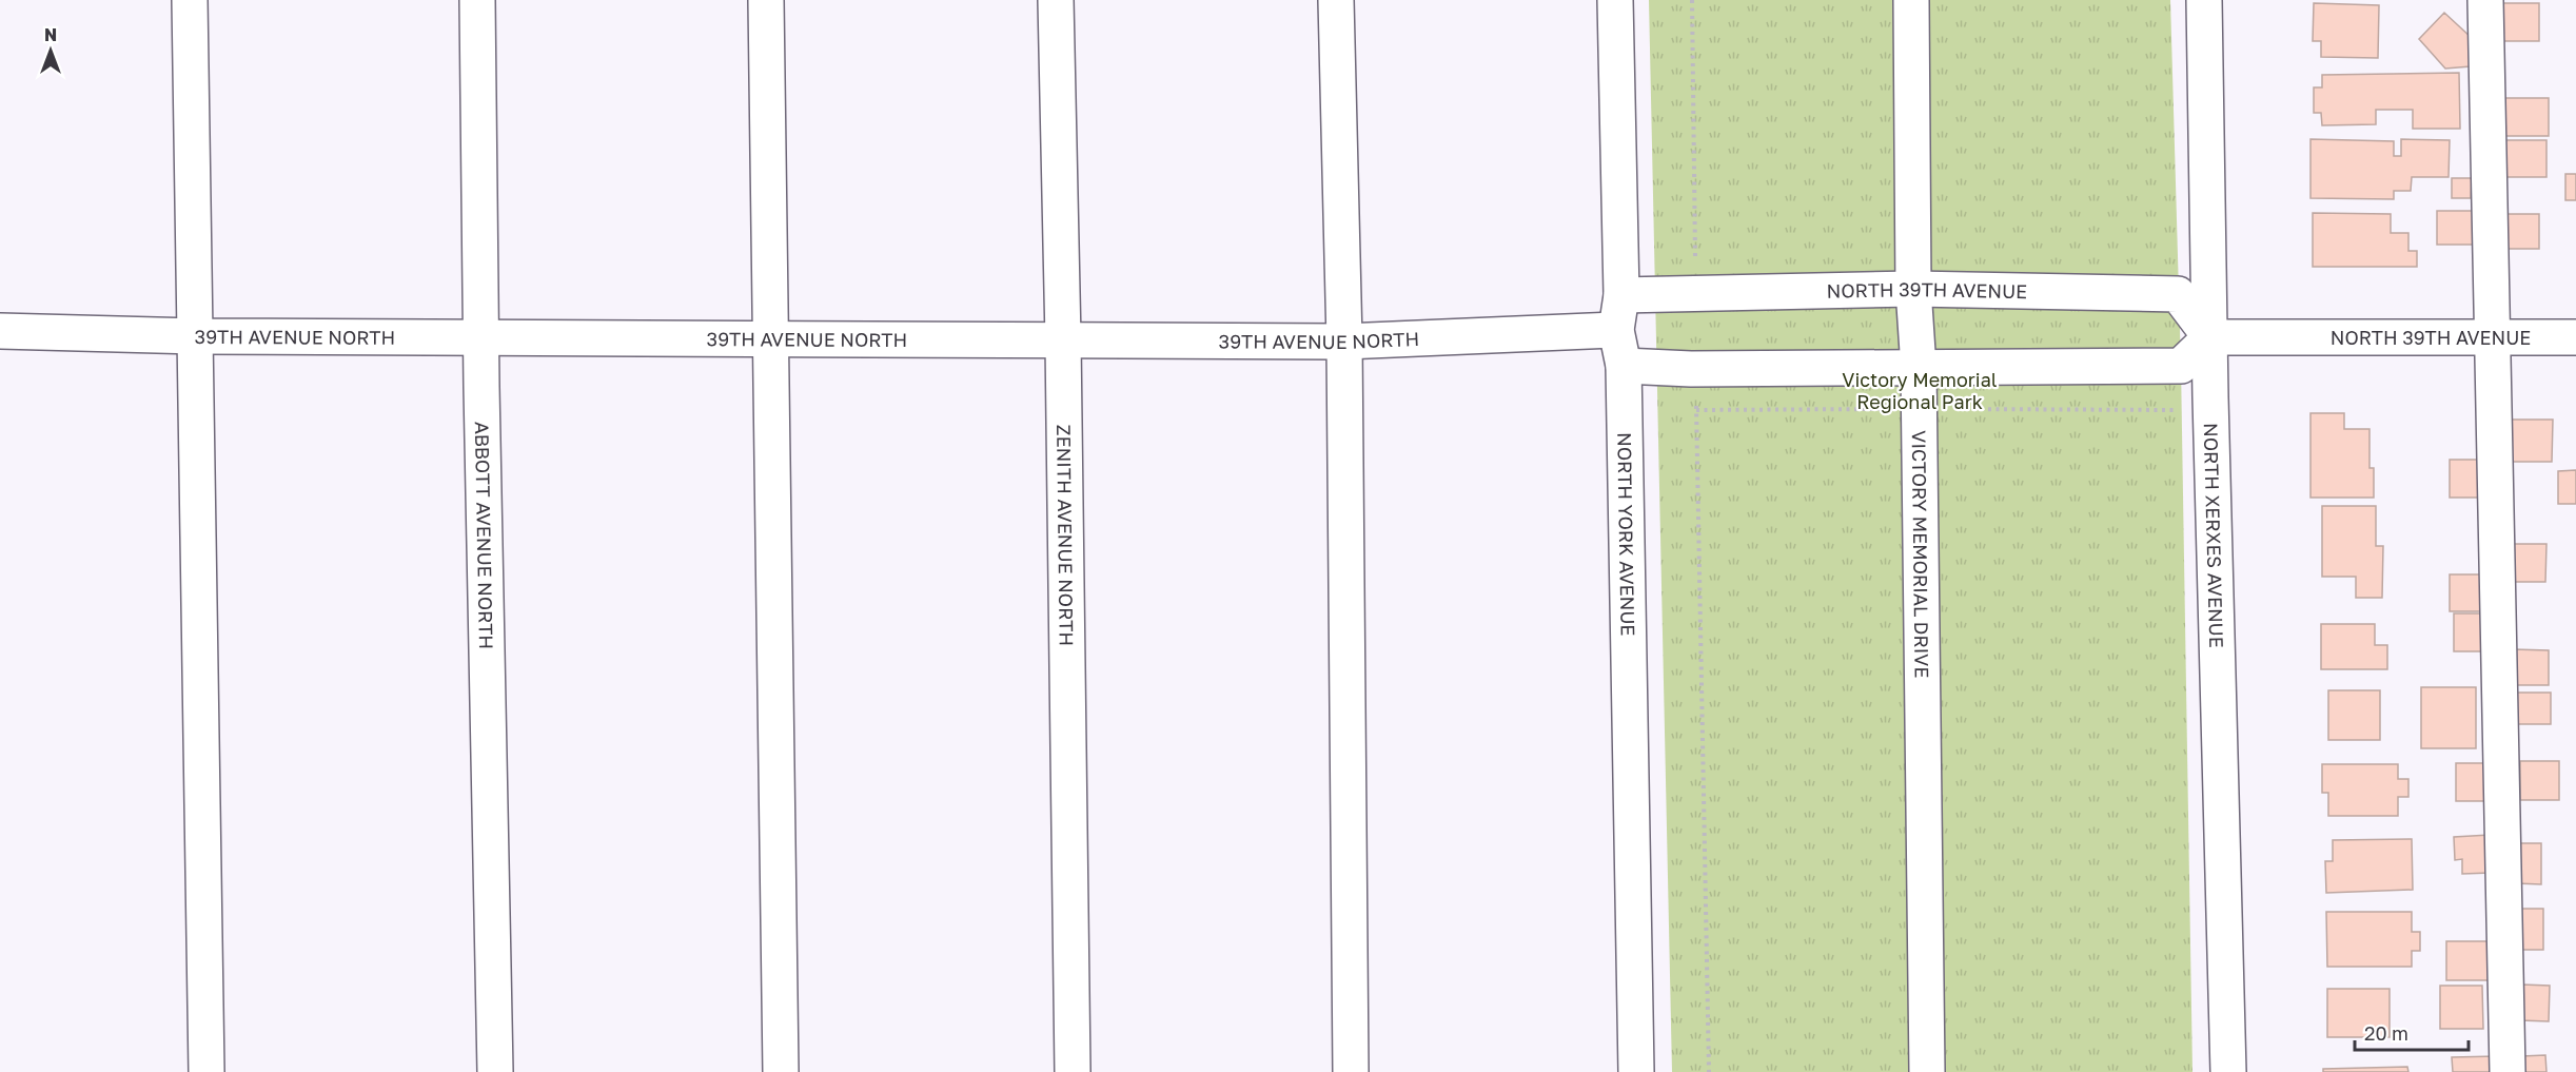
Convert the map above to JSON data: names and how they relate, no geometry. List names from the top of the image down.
{
  "streets": {
    "street": [
      "NORTH 39TH AVENUE",
      "39TH AVENUE NORTH",
      "ZENITH AVENUE NORTH",
      "NORTH YORK AVENUE",
      "ABBOTT AVENUE NORTH",
      "NORTH XERXES AVENUE",
      "VICTORY MEMORIAL DRIVE"
    ]
  },
  "crossings": [
    ["NORTH 39TH AVENUE", "NORTH YORK AVENUE"],
    ["NORTH 39TH AVENUE", "NORTH XERXES AVENUE"],
    ["NORTH 39TH AVENUE", "VICTORY MEMORIAL DRIVE"],
    ["39TH AVENUE NORTH", "ZENITH AVENUE NORTH"],
    ["39TH AVENUE NORTH", "NORTH YORK AVENUE"],
    ["39TH AVENUE NORTH", "ABBOTT AVENUE NORTH"]
  ],
  "parks": ["Victory Memorial Regional Park"],
  "scale_bar": "20 m",
  "north": "top"
}
